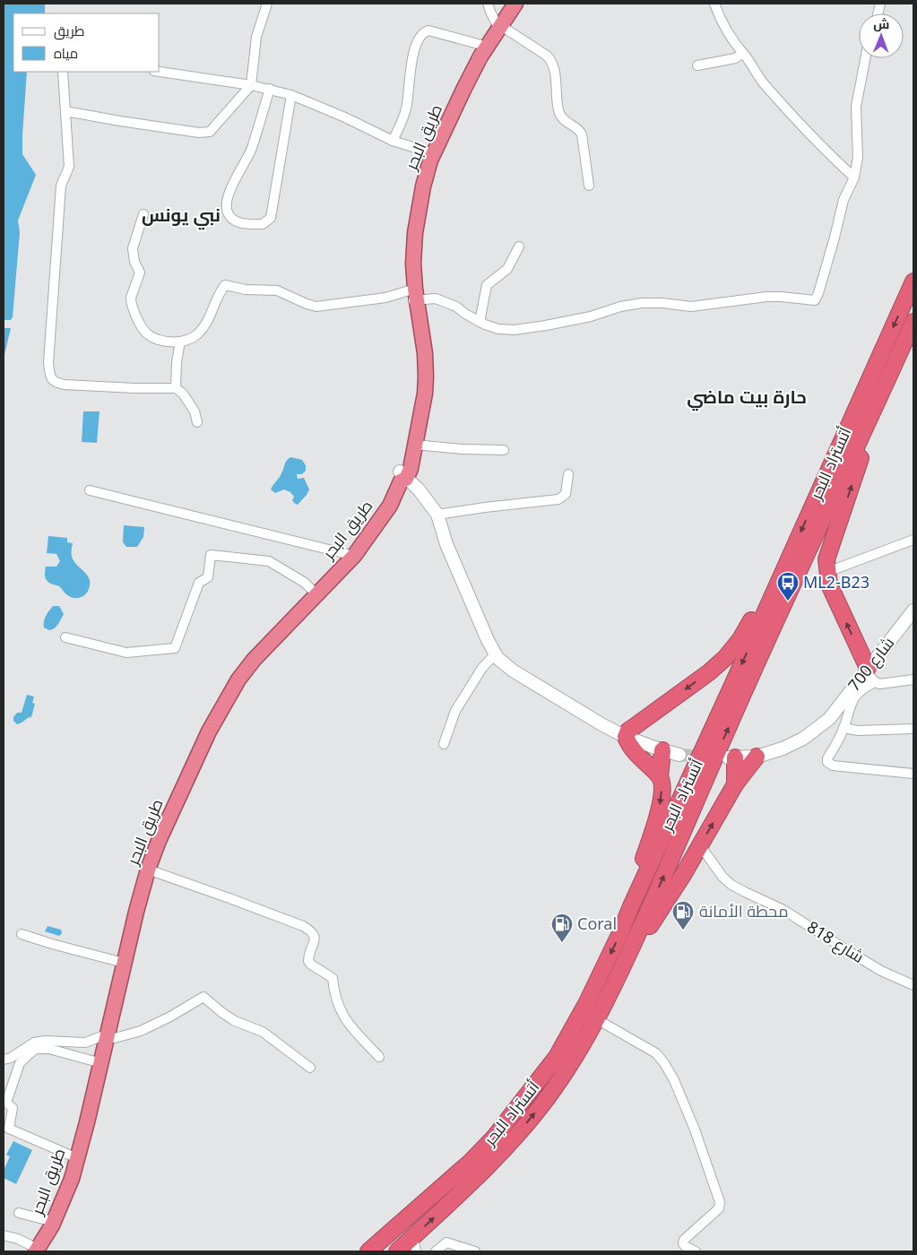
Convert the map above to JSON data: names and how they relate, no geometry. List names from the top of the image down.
{
  "streets": {
    "highway": ["طريق البحر", "أتستراد البحر"],
    "main road": ["شارع 700"],
    "street": ["شارع 818"]
  },
  "districts": ["نبي يونس", "حارة بيت ماضي"],
  "places": {
    "bus stop": ["ML2-B23"],
    "fuel station": ["محطة الأمانة", "Coral"]
  },
  "legend": ["طريق", "مياه"],
  "north": "top"
}
